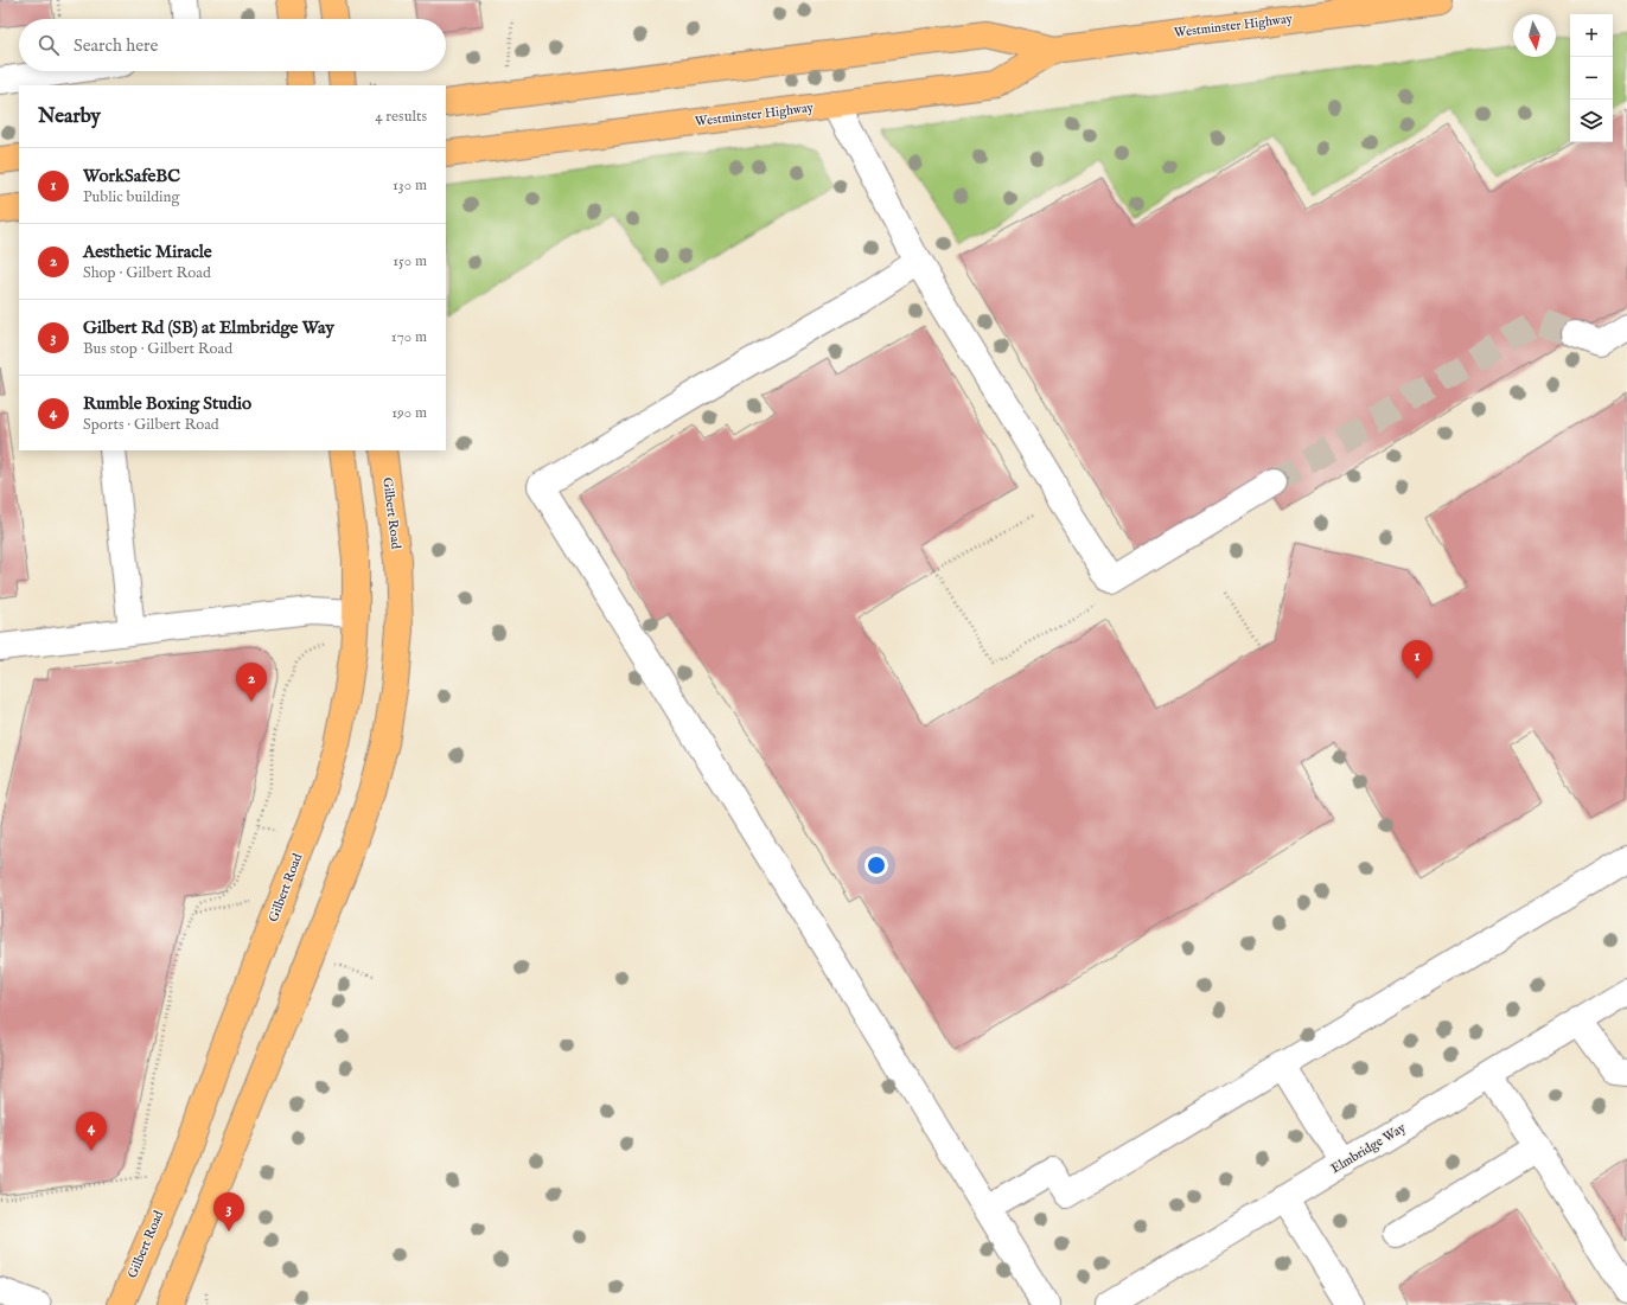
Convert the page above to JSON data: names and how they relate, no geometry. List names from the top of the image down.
{
  "streets": {
    "main road": ["Westminster Highway", "Gilbert Road"],
    "street": ["Elmbridge Way"]
  },
  "north": "bottom",
  "page": {
    "map_buttons": ["+", "−"],
    "search": "Search here",
    "heading": ["Nearby", "4 results"],
    "list": [
      {
        "mark": "1",
        "name": "WorkSafeBC",
        "note": "Public building",
        "value": "130 m"
      },
      {
        "mark": "2",
        "name": "Aesthetic Miracle",
        "note": "Shop · Gilbert Road",
        "value": "150 m"
      },
      {
        "mark": "3",
        "name": "Gilbert Rd (SB) at Elmbridge Way",
        "note": "Bus stop · Gilbert Road",
        "value": "170 m"
      },
      {
        "mark": "4",
        "name": "Rumble Boxing Studio",
        "note": "Sports · Gilbert Road",
        "value": "190 m"
      }
    ],
    "pins": [
      "1",
      "2",
      "4",
      "3"
    ]
  }
}
